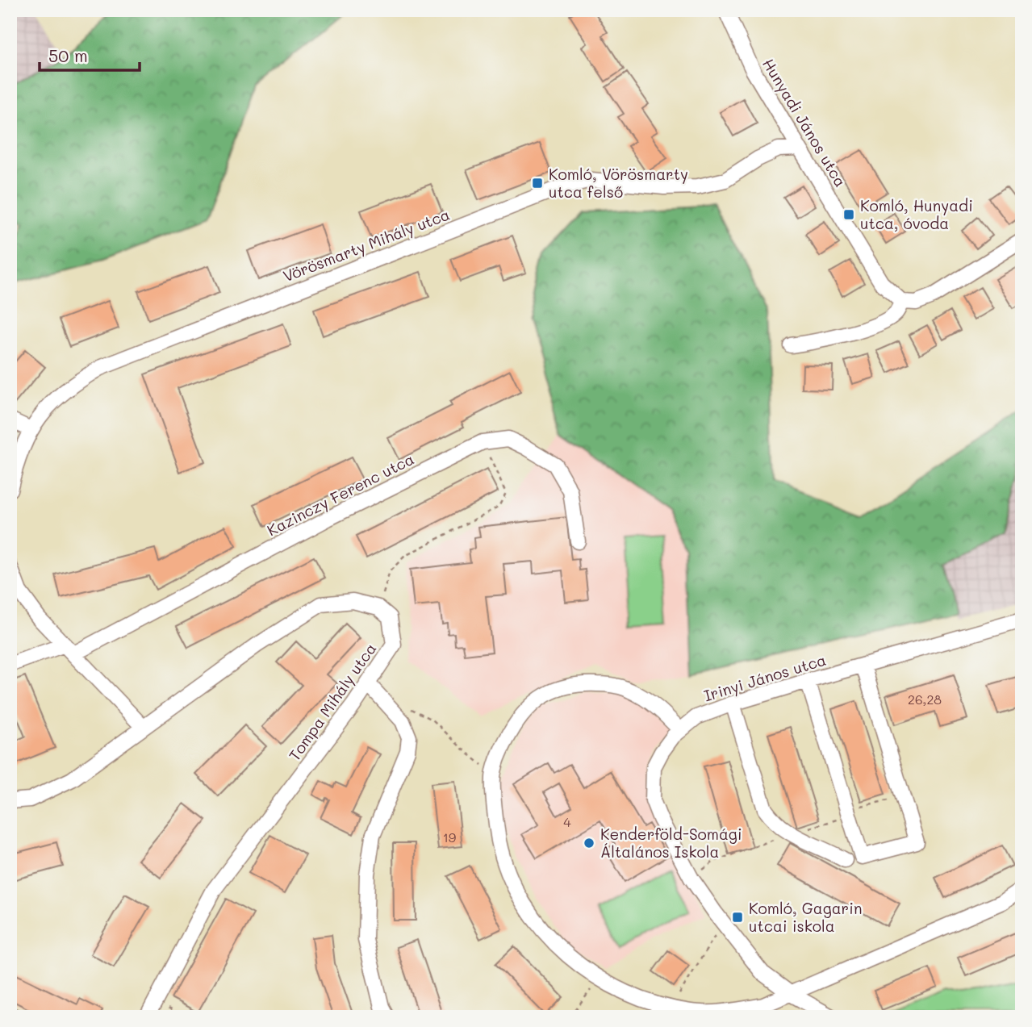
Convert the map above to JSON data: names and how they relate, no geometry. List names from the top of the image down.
{
  "streets": {
    "street": [
      "Hunyadi János utca",
      "Vörösmarty Mihály utca",
      "Kazinczy Ferenc utca",
      "Irinyi János utca",
      "Tompa Mihály utca"
    ]
  },
  "crossings": [
    ["Hunyadi János utca", "Vörösmarty Mihály utca"]
  ],
  "places": {
    "transit": ["Komló, Vörösmarty utca felső", "Komló, Hunyadi utca, óvoda", "Komló, Gagarin utcai iskola"],
    "other": ["Kenderföld-Somági Általános Iskola"]
  },
  "house_numbers": ["26,28", "4", "19"],
  "scale_bar": "50 m"
}
